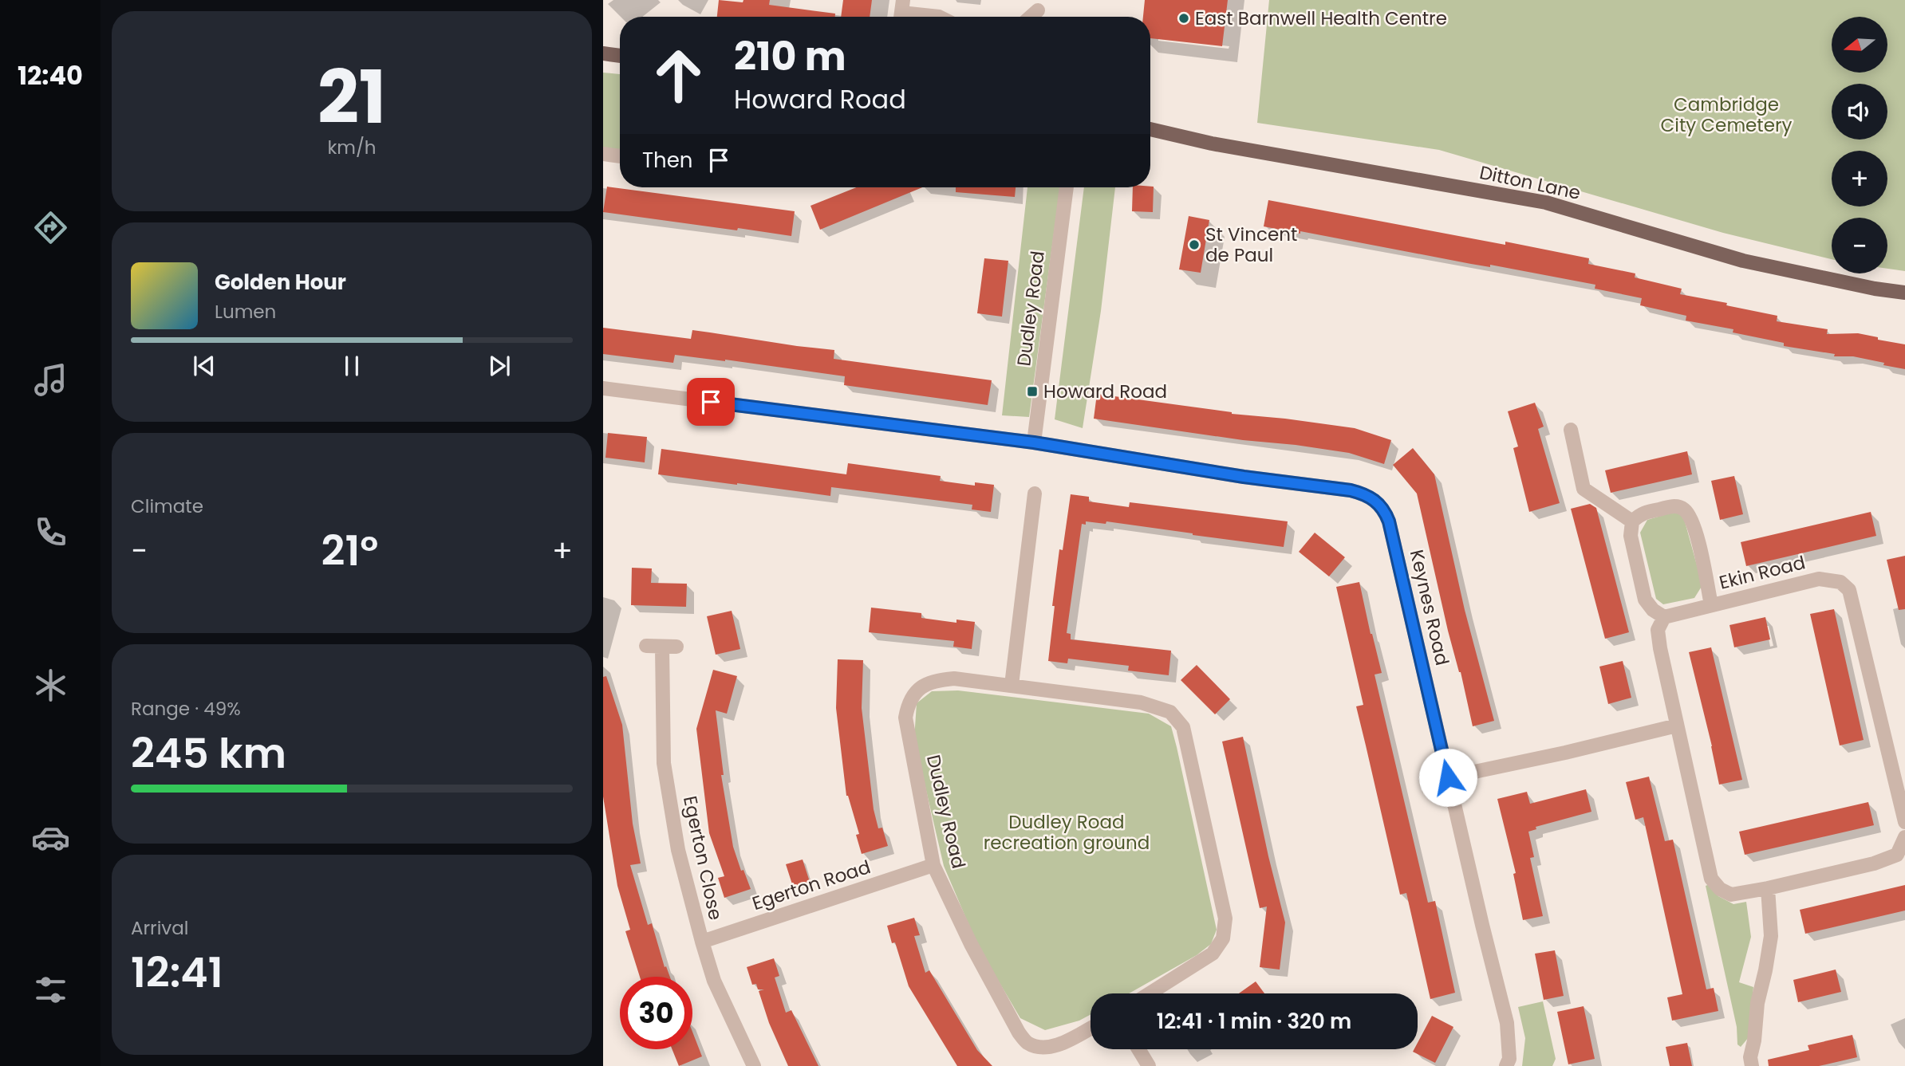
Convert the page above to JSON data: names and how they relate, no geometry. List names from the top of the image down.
{
  "streets": {
    "main road": ["Ditton Lane"],
    "street": [
      "Dudley Road",
      "Ekin Road",
      "Keynes Road",
      "Egerton Close",
      "Egerton Road"
    ]
  },
  "crossings": [
    ["Dudley Road", "Keynes Road"],
    ["Dudley Road", "Egerton Road"],
    ["Egerton Close", "Egerton Road"]
  ],
  "parks": ["Cambridge City Cemetery", "Dudley Road recreation ground"],
  "places": {
    "other": ["East Barnwell Health Centre", "St Vincent de Paul"],
    "transit": ["Howard Road"]
  },
  "north": "left",
  "page": {
    "tabs": "12:40",
    "tile": [
      ["21", "km/h"],
      "Climate",
      ["Range · 49%", "245 km"],
      ["Arrival", "12:41"]
    ],
    "map_buttons": ["+", "−"],
    "turn": ["210 m", "Howard Road"],
    "then": "Then",
    "song": ["Golden Hour", "Lumen"],
    "heat": ["−", "21°", "+"],
    "limit": "30",
    "trip": "12:41 · 1 min · 320 m"
  }
}
